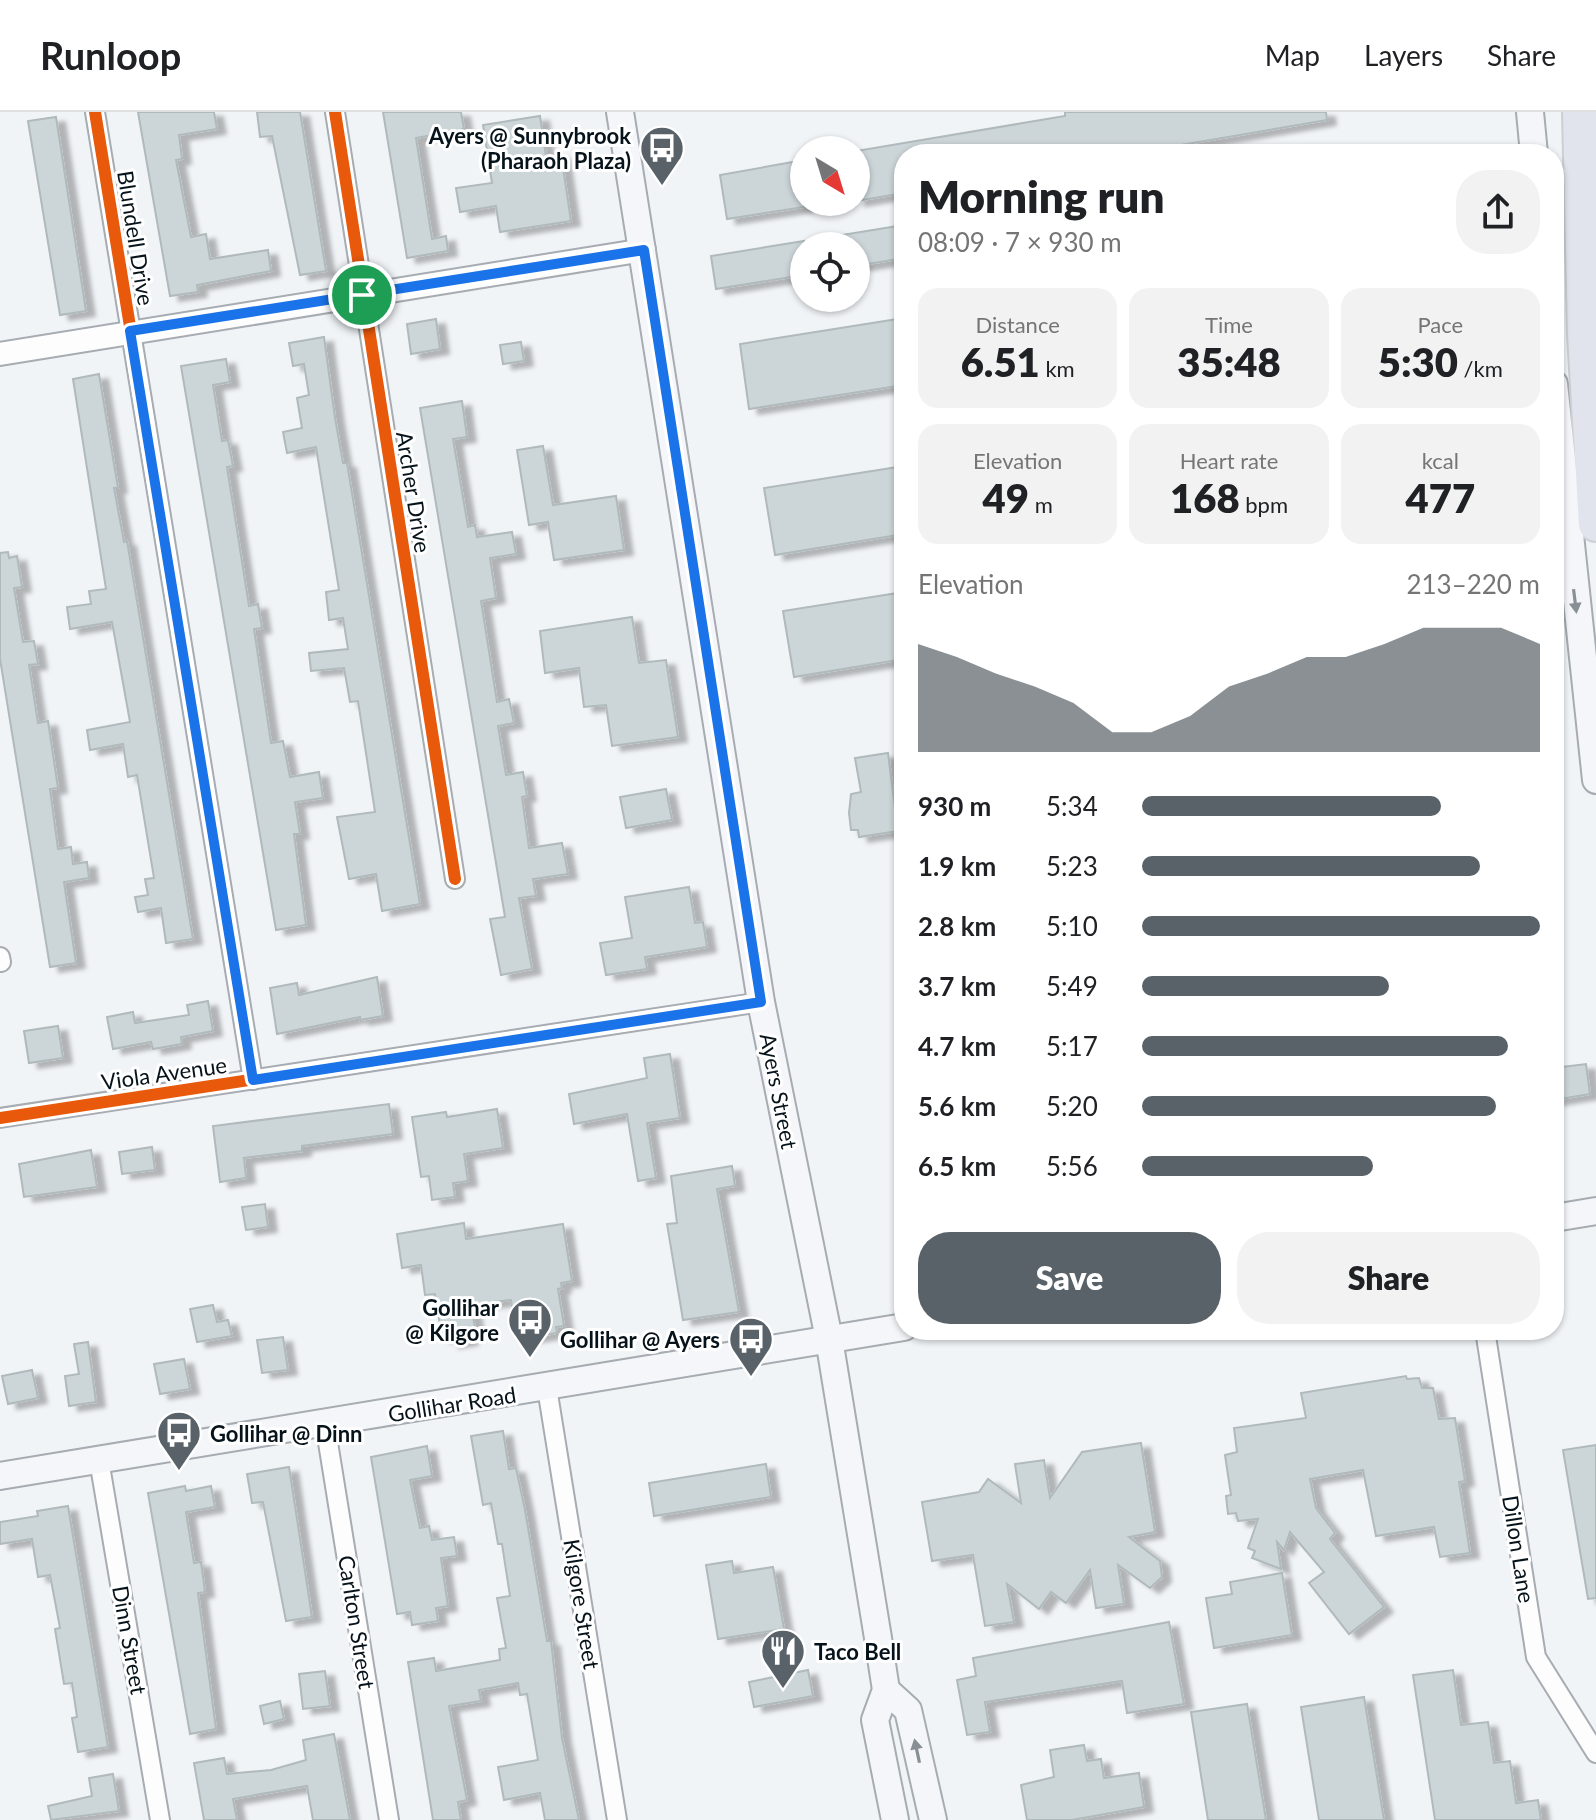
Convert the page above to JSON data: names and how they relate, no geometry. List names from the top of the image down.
{
  "streets": {
    "main road": ["Ayers Street", "Gollihar Road"],
    "street": [
      "Blundell Drive",
      "Archer Drive",
      "Viola Avenue",
      "Dillon Lane",
      "Kilgore Street",
      "Carlton Street",
      "Dinn Street"
    ]
  },
  "crossings": [
    ["Blundell Drive", "Viola Avenue"],
    ["Viola Avenue", "Ayers Street"],
    ["Ayers Street", "Gollihar Road"],
    ["Gollihar Road", "Kilgore Street"],
    ["Gollihar Road", "Carlton Street"],
    ["Gollihar Road", "Dinn Street"]
  ],
  "places": {
    "bus stop": [
      "Ayers @ Sunnybrook (Pharaoh Plaza)",
      "Gollihar @ Kilgore",
      "Gollihar @ Ayers",
      "Gollihar @ Dinn"
    ],
    "restaurant": ["Taco Bell"]
  },
  "north": "bottom right",
  "page": {
    "header": "Runloop",
    "nav": ["Map", "Layers", "Share"],
    "heading": ["Morning run", "08:09 · 7 × 930 m"],
    "stats": [
      ["Distance", "6.51 km"],
      ["Time", "35:48"],
      ["Pace", "5:30 /km"],
      ["Elevation", "49 m"],
      ["Heart rate", "168 bpm"],
      ["kcal", "477"]
    ],
    "chart": ["Elevation", "213–220 m"],
    "list": [
      {
        "name": "930 m",
        "note": "5:34"
      },
      {
        "name": "1.9 km",
        "note": "5:23"
      },
      {
        "name": "2.8 km",
        "note": "5:10"
      },
      {
        "name": "3.7 km",
        "note": "5:49"
      },
      {
        "name": "4.7 km",
        "note": "5:17"
      },
      {
        "name": "5.6 km",
        "note": "5:20"
      },
      {
        "name": "6.5 km",
        "note": "5:56"
      }
    ],
    "buttons": ["Save", "Share"]
  }
}
